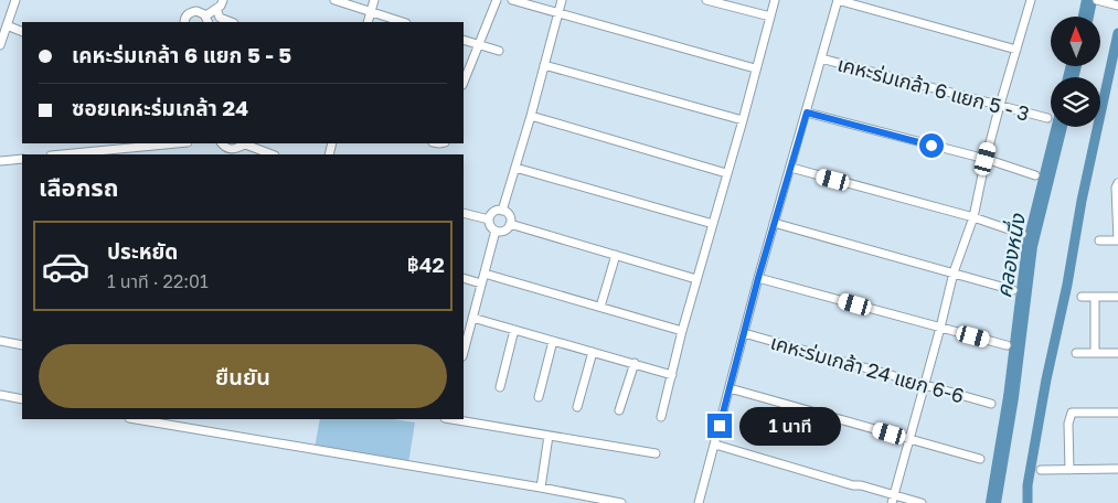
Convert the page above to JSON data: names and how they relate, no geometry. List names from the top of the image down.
{
  "streets": {
    "street": ["เคหะร่มเกล้า 6 แยก 5 - 3", "เคหะร่มเกล้า 24 แยก 6-6"]
  },
  "water": ["คลองหนึ่ง"],
  "north": "top",
  "page": {
    "banner": ["เคหะร่มเกล้า 6 แยก 5 - 5", "ซอยเคหะร่มเกล้า 24"],
    "heading": "เลือกรถ",
    "list": [
      {
        "name": "ประหยัด",
        "note": "1 นาที · 22:01",
        "value": "฿42"
      }
    ],
    "buttons": "ยืนยัน",
    "bubble": "1 นาที"
  }
}
